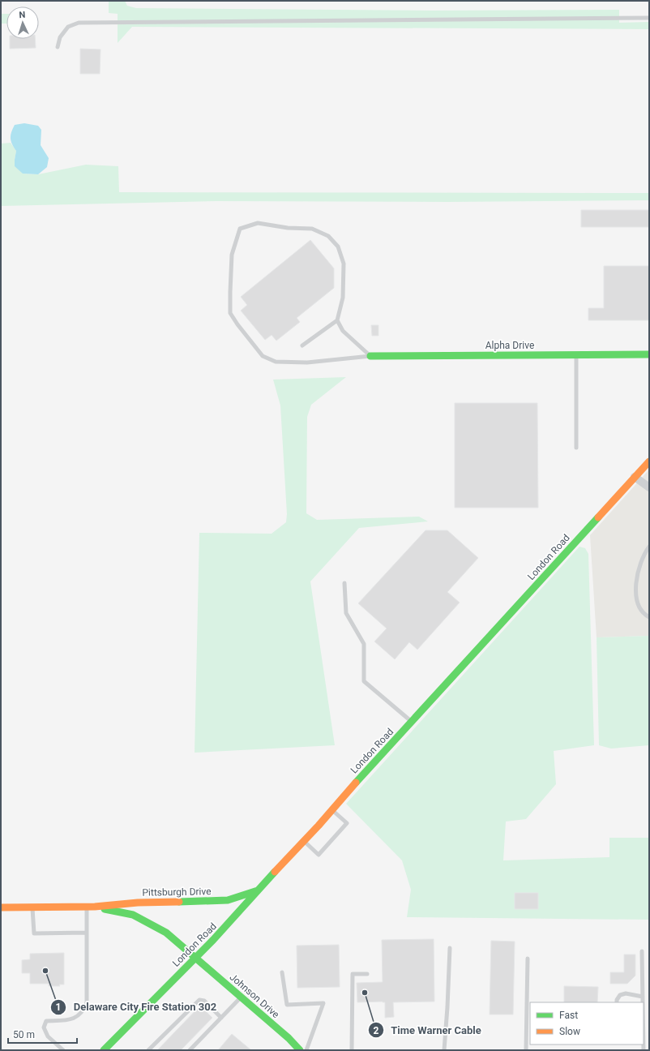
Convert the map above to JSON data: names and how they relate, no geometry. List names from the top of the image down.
{
  "streets": {
    "street": [
      "Alpha Drive",
      "London Road",
      "Pittsburgh Drive",
      "Johnson Drive"
    ]
  },
  "crossings": [
    ["London Road", "Pittsburgh Drive"],
    ["London Road", "Johnson Drive"],
    ["Pittsburgh Drive", "Johnson Drive"]
  ],
  "places": ["Delaware City Fire Station 302", "Time Warner Cable"],
  "legend": ["Fast", "Slow"],
  "scale_bar": "50 m",
  "north": "top"
}
